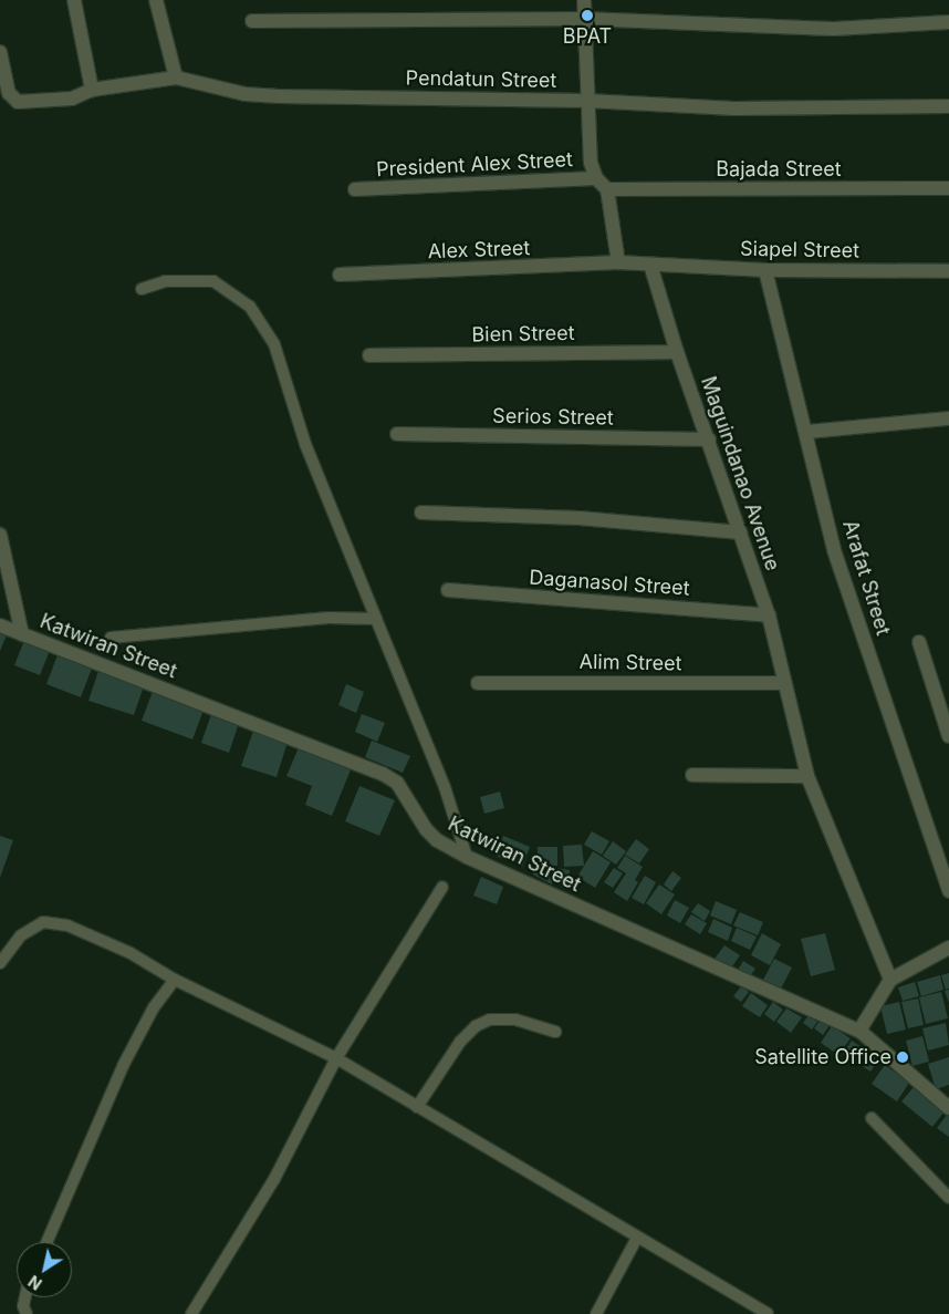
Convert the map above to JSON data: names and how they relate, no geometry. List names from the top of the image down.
{
  "streets": {
    "street": [
      "Pendatun Street",
      "President Alex Street",
      "Bajada Street",
      "Alex Street",
      "Siapel Street",
      "Bien Street",
      "Serios Street",
      "Maguindanao Avenue",
      "Arafat Street",
      "Daganasol Street",
      "Katwiran Street",
      "Alim Street"
    ]
  },
  "crossings": [
    ["Siapel Street", "Maguindanao Avenue"],
    ["Siapel Street", "Arafat Street"],
    ["Bien Street", "Maguindanao Avenue"],
    ["Serios Street", "Maguindanao Avenue"],
    ["Maguindanao Avenue", "Daganasol Street"],
    ["Maguindanao Avenue", "Alim Street"]
  ],
  "places": ["BPAT", "Satellite Office"],
  "north": "bottom left"
}
